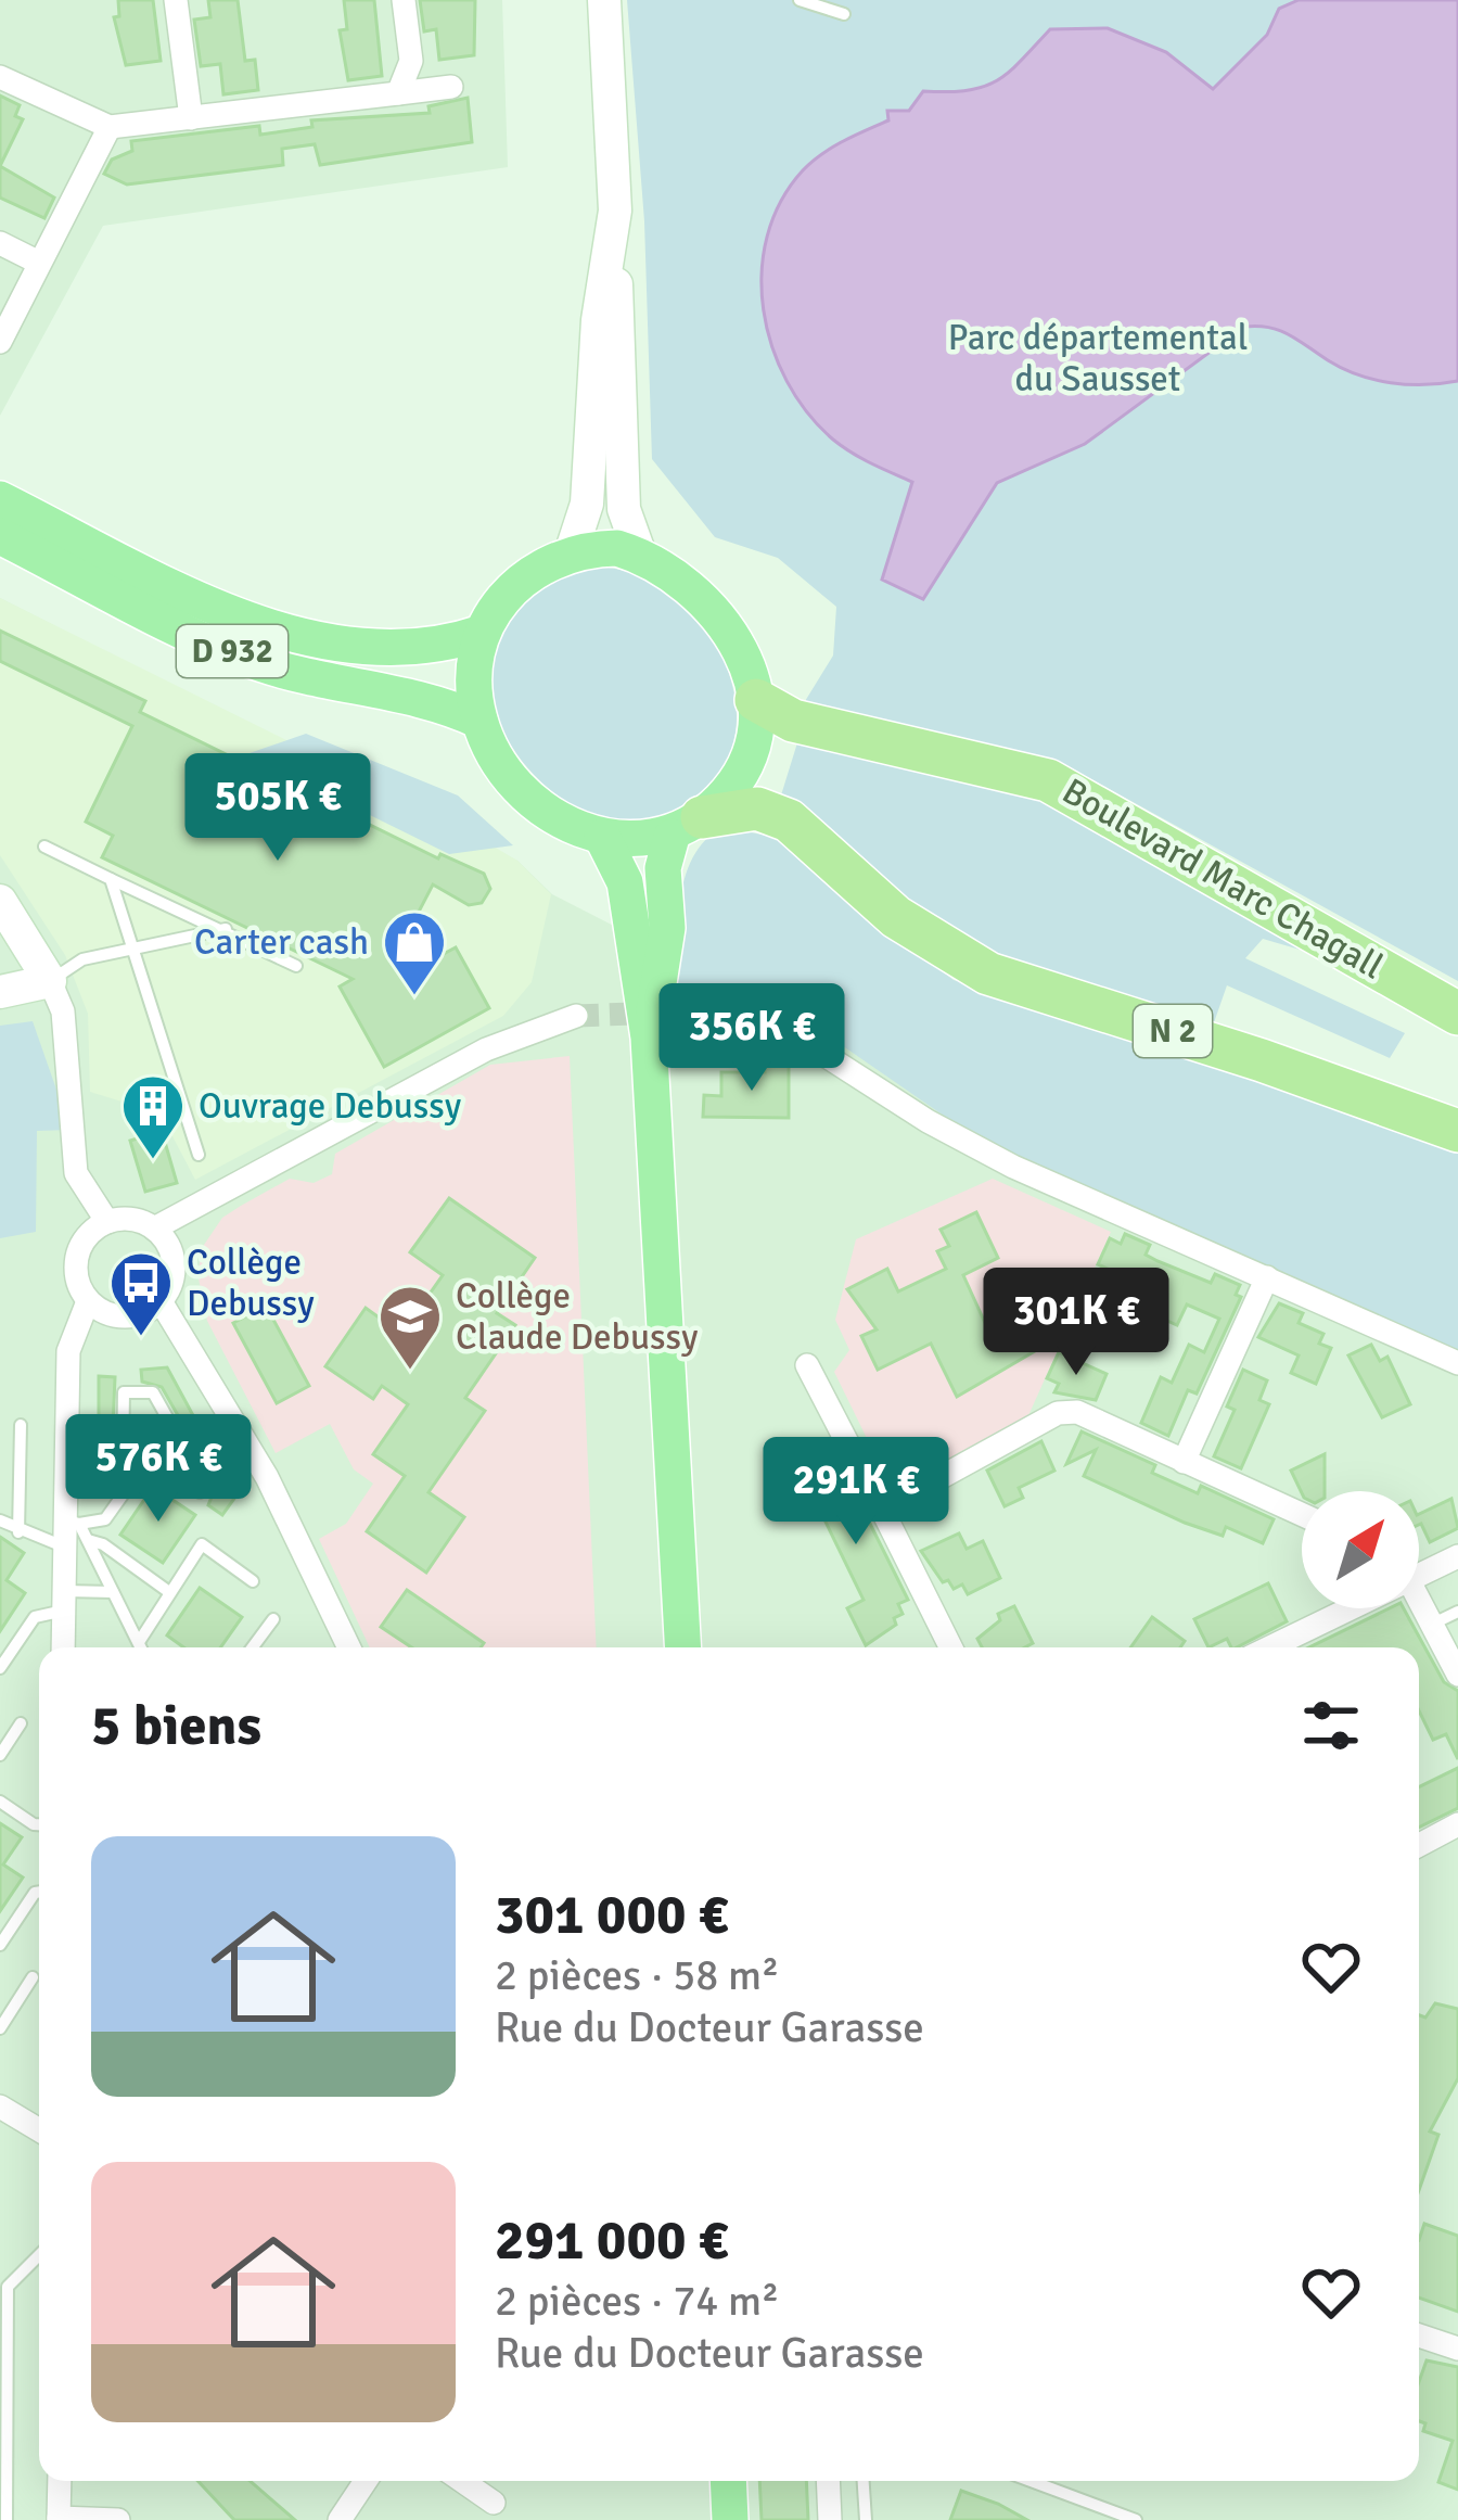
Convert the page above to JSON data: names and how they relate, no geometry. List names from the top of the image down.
{
  "streets": {
    "highway": ["Boulevard Marc Chagall", "N 2"],
    "main road": ["D 932"]
  },
  "crossings": [
    ["D 932", "Boulevard Marc Chagall"],
    ["D 932", "N 2"],
    ["Boulevard Marc Chagall", "N 2"]
  ],
  "parks": ["Parc départemental du Sausset"],
  "places": {
    "shop": ["Carter cash"],
    "building": ["Ouvrage Debussy"],
    "bus stop": ["Collège Debussy"],
    "school or university": ["Collège Claude Debussy"]
  },
  "north": "top right",
  "page": {
    "price": [
      "505K €",
      "356K €",
      "301K €",
      "576K €",
      "291K €"
    ],
    "heading": "5 biens",
    "list": [
      {
        "name": "301 000 €",
        "note": "2 pièces · 58 m² · Rue du Docteur Garasse"
      },
      {
        "name": "291 000 €",
        "note": "2 pièces · 74 m² · Rue du Docteur Garasse"
      }
    ]
  }
}
